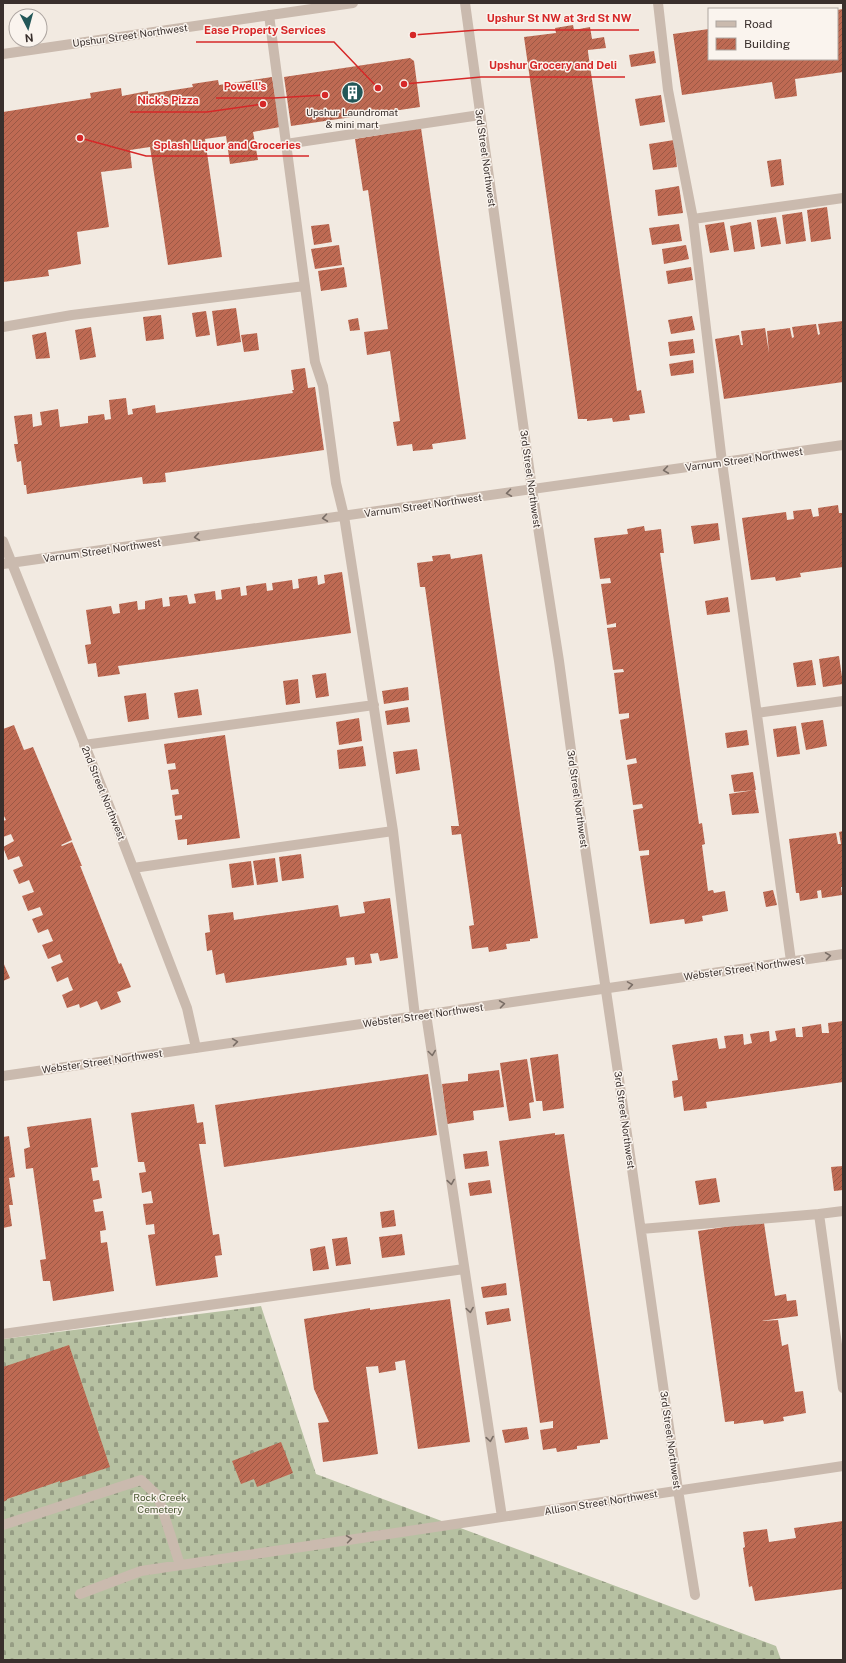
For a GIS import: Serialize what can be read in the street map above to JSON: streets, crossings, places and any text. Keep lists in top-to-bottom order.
{
  "streets": {
    "street": [
      "Upshur Street Northwest",
      "3rd Street Northwest",
      "Varnum Street Northwest",
      "2nd Street Northwest",
      "Webster Street Northwest",
      "Allison Street Northwest"
    ]
  },
  "crossings": [
    ["3rd Street Northwest", "Varnum Street Northwest"],
    ["3rd Street Northwest", "Webster Street Northwest"],
    ["3rd Street Northwest", "Allison Street Northwest"],
    ["Varnum Street Northwest", "2nd Street Northwest"],
    ["2nd Street Northwest", "Webster Street Northwest"]
  ],
  "one_way": ["Varnum Street Northwest", "Webster Street Northwest", "Allison Street Northwest"],
  "parks": ["Rock Creek Cemetery"],
  "places": {
    "other": [
      "Upshur St NW at 3rd St NW",
      "Upshur Grocery and Deli",
      "Ease Property Services",
      "Powell's",
      "Nick's Pizza",
      "Splash Liquor and Groceries"
    ],
    "building": ["Upshur Laundromat & mini mart"]
  },
  "legend": ["Road", "Building"],
  "north": "bottom"
}
